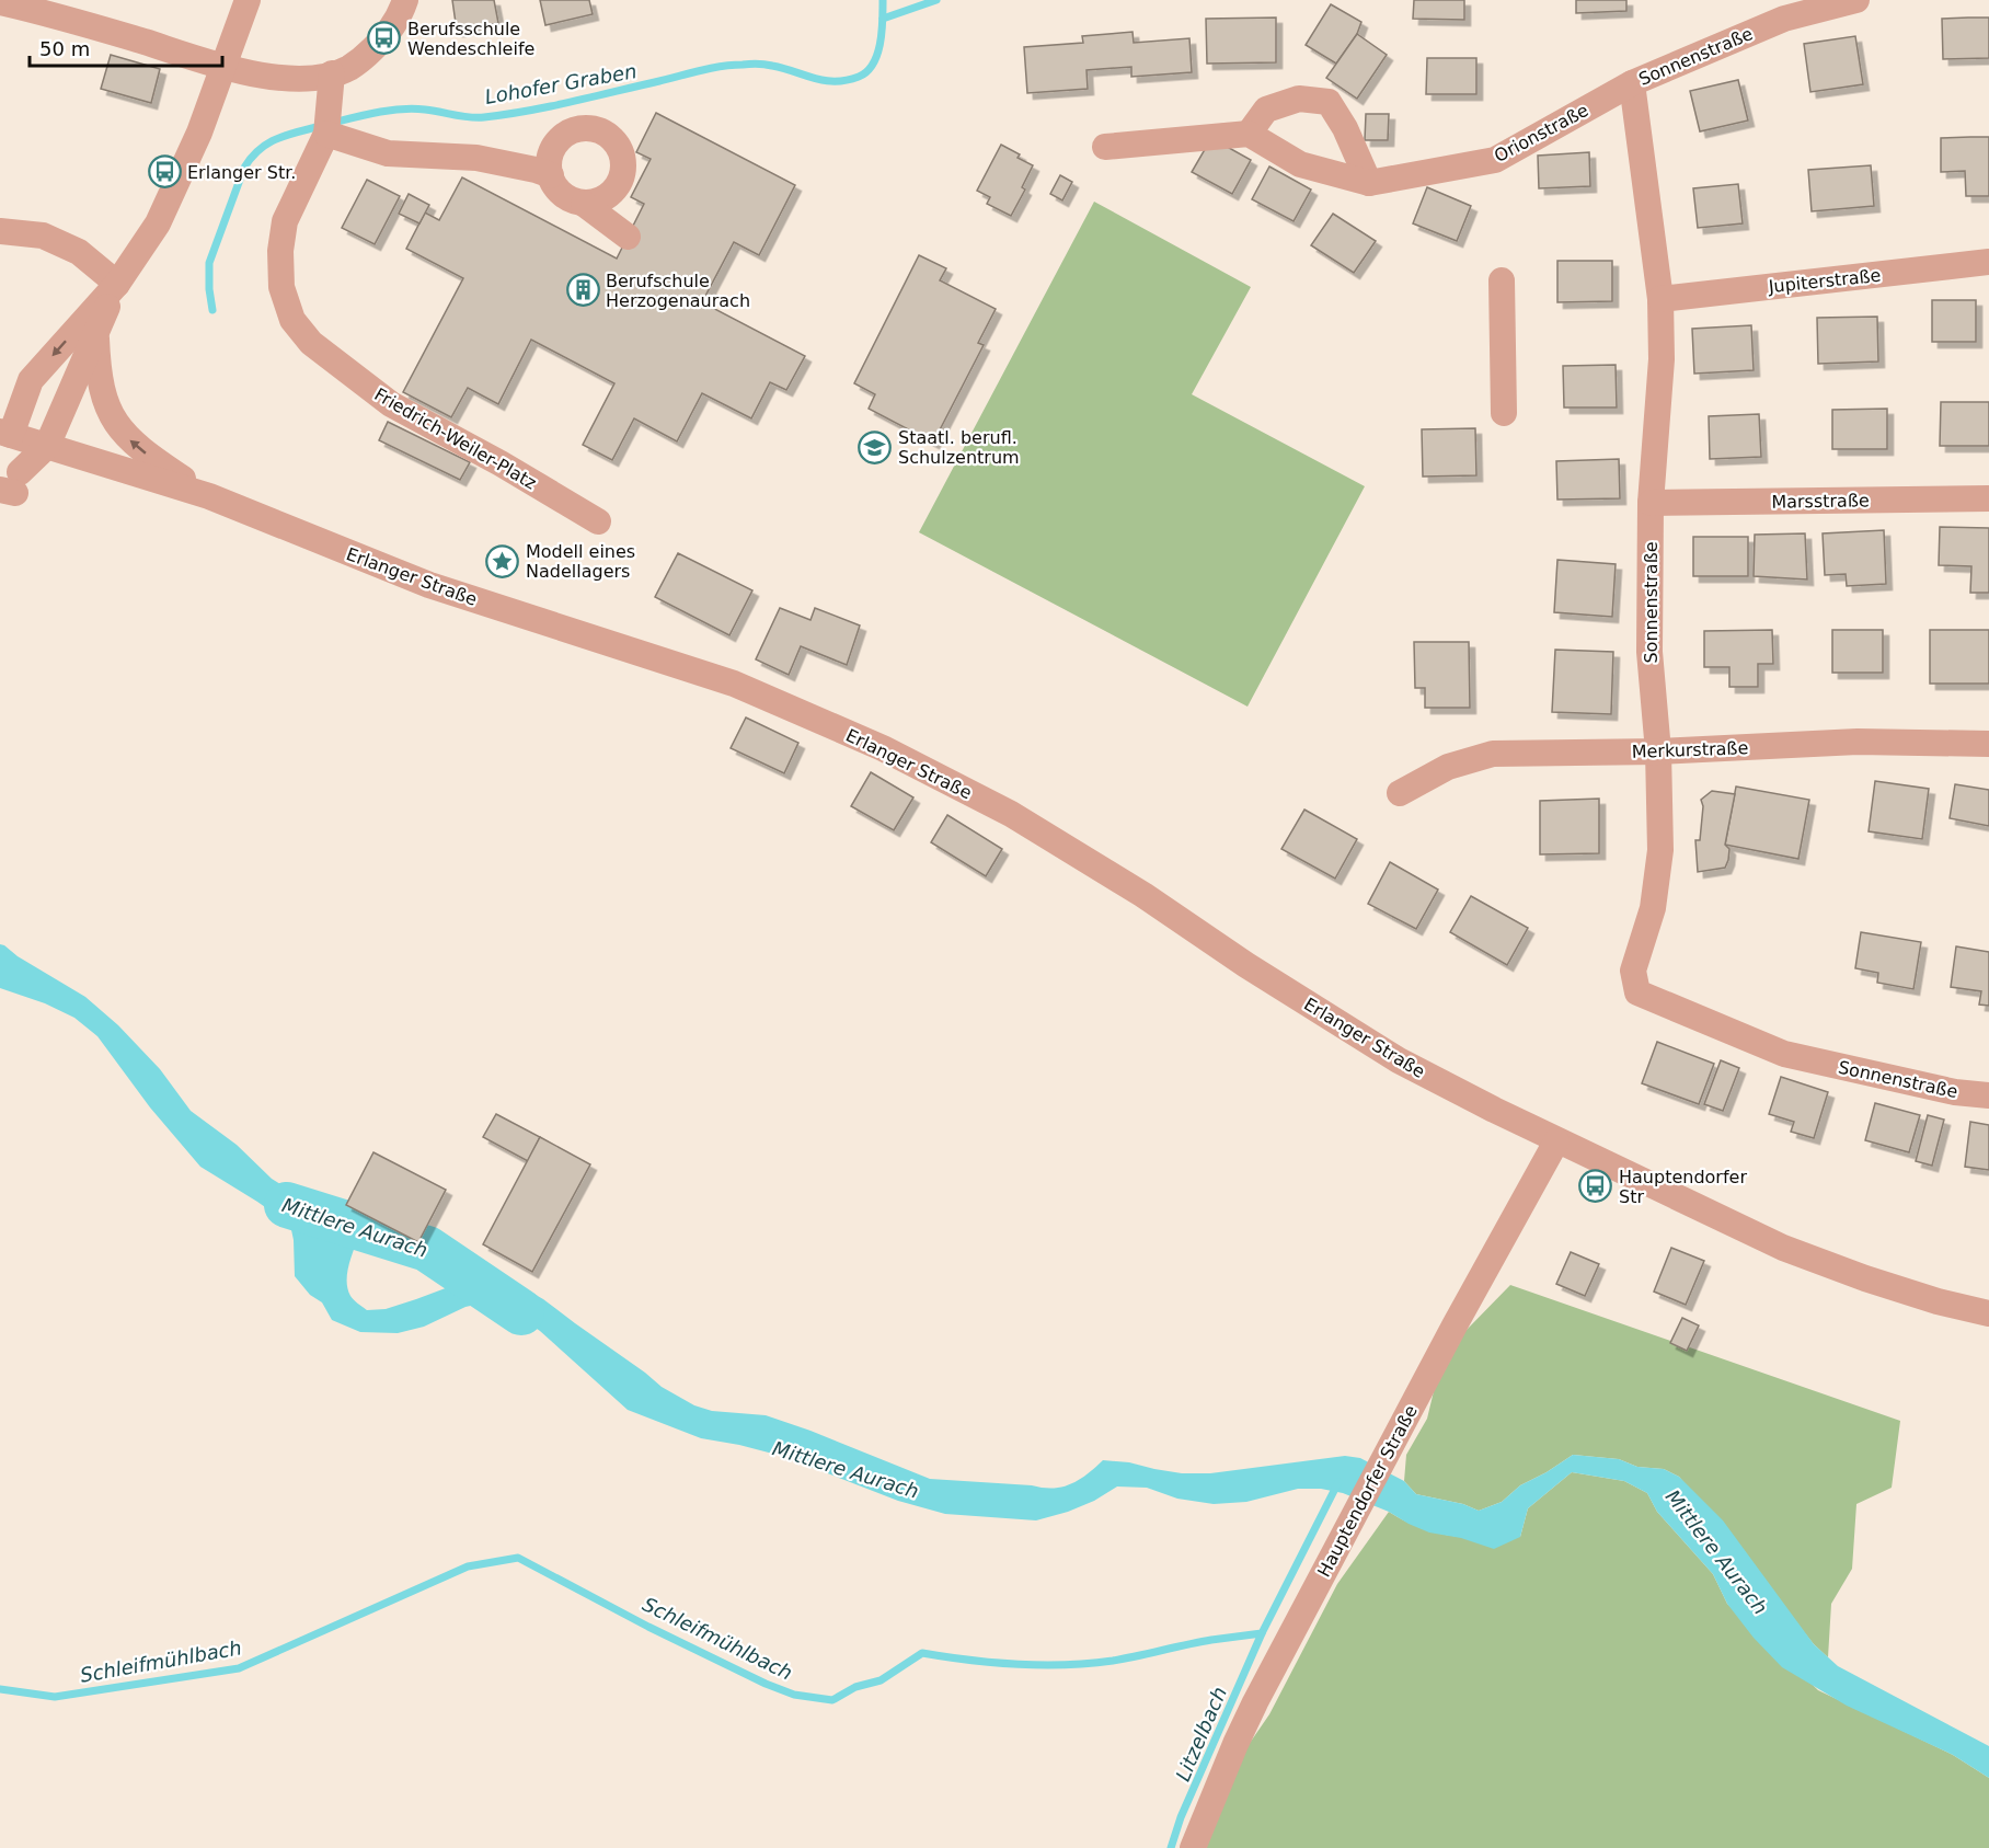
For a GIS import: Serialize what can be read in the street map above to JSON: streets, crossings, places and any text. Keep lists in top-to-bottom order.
{
  "streets": {
    "street": [
      "Sonnenstraße",
      "Orionstraße",
      "Jupiterstraße",
      "Friedrich-Weiler-Platz",
      "Marsstraße",
      "Erlanger Straße",
      "Merkurstraße",
      "Hauptendorfer Straße"
    ]
  },
  "crossings": [
    ["Sonnenstraße", "Orionstraße"],
    ["Sonnenstraße", "Jupiterstraße"],
    ["Sonnenstraße", "Marsstraße"],
    ["Sonnenstraße", "Merkurstraße"],
    ["Erlanger Straße", "Hauptendorfer Straße"]
  ],
  "water": [
    "Lohofer Graben",
    "Mittlere Aurach",
    "Schleifmühlbach",
    "Litzelbach"
  ],
  "places": {
    "bus stop": ["Berufsschule Wendeschleife", "Erlanger Str.", "Hauptendorfer Str"],
    "building": ["Berufschule Herzogenaurach"],
    "school or university": ["Staatl. berufl. Schulzentrum"],
    "place": ["Modell eines Nadellagers"]
  },
  "scale_bar": "50 m"
}
